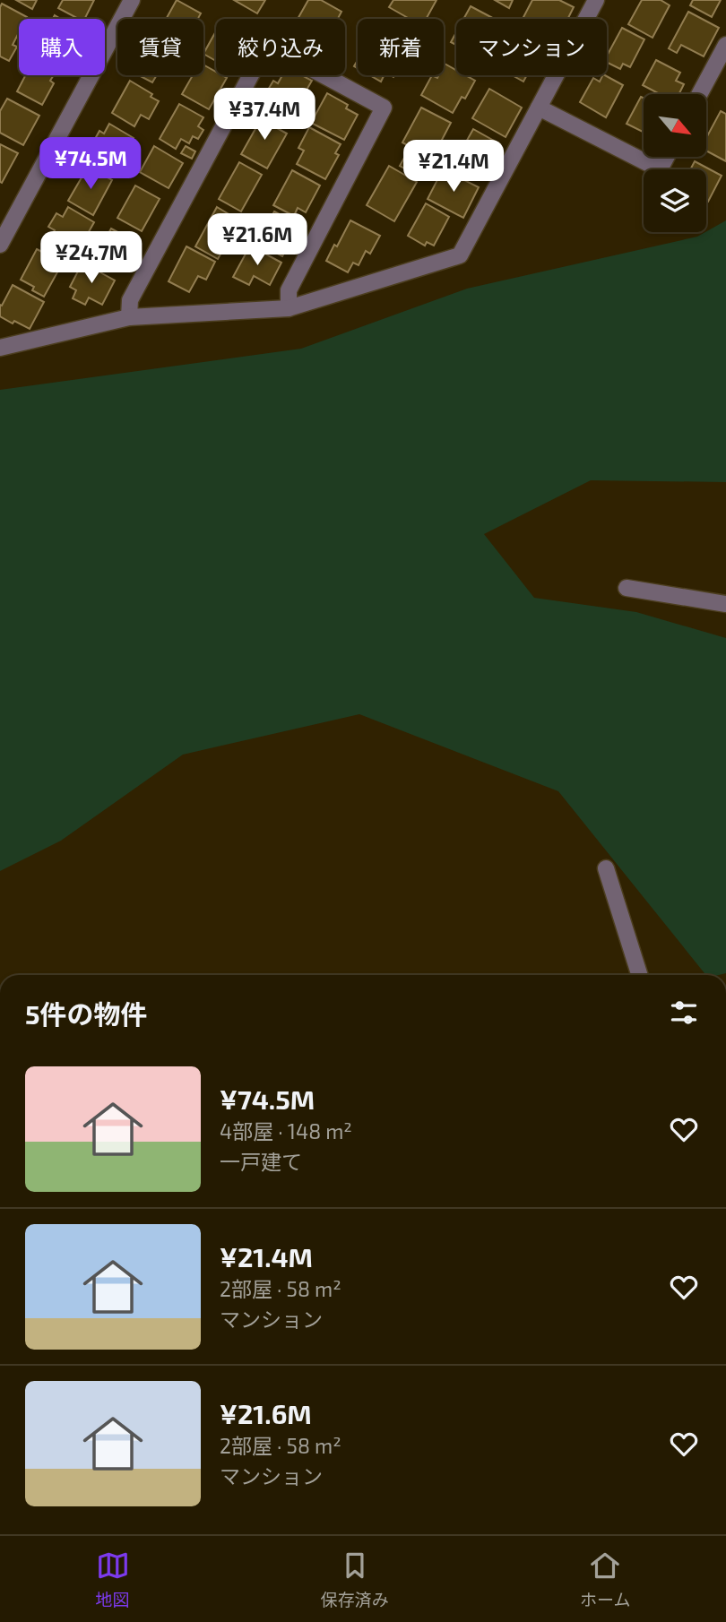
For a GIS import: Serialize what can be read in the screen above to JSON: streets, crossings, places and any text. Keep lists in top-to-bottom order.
{
  "north": "bottom right",
  "page": {
    "chip": [
      "購入",
      "賃貸",
      "絞り込み",
      "新着",
      "マンション"
    ],
    "price": [
      "¥37.4M",
      "¥74.5M",
      "¥21.4M",
      "¥21.6M",
      "¥24.7M"
    ],
    "heading": "5件の物件",
    "list": [
      {
        "name": "¥74.5M",
        "note": "4部屋 · 148 m² · 一戸建て"
      },
      {
        "name": "¥21.4M",
        "note": "2部屋 · 58 m² · マンション"
      },
      {
        "name": "¥21.6M",
        "note": "2部屋 · 58 m² · マンション"
      }
    ],
    "tabs": ["地図", "保存済み", "ホーム"]
  }
}
